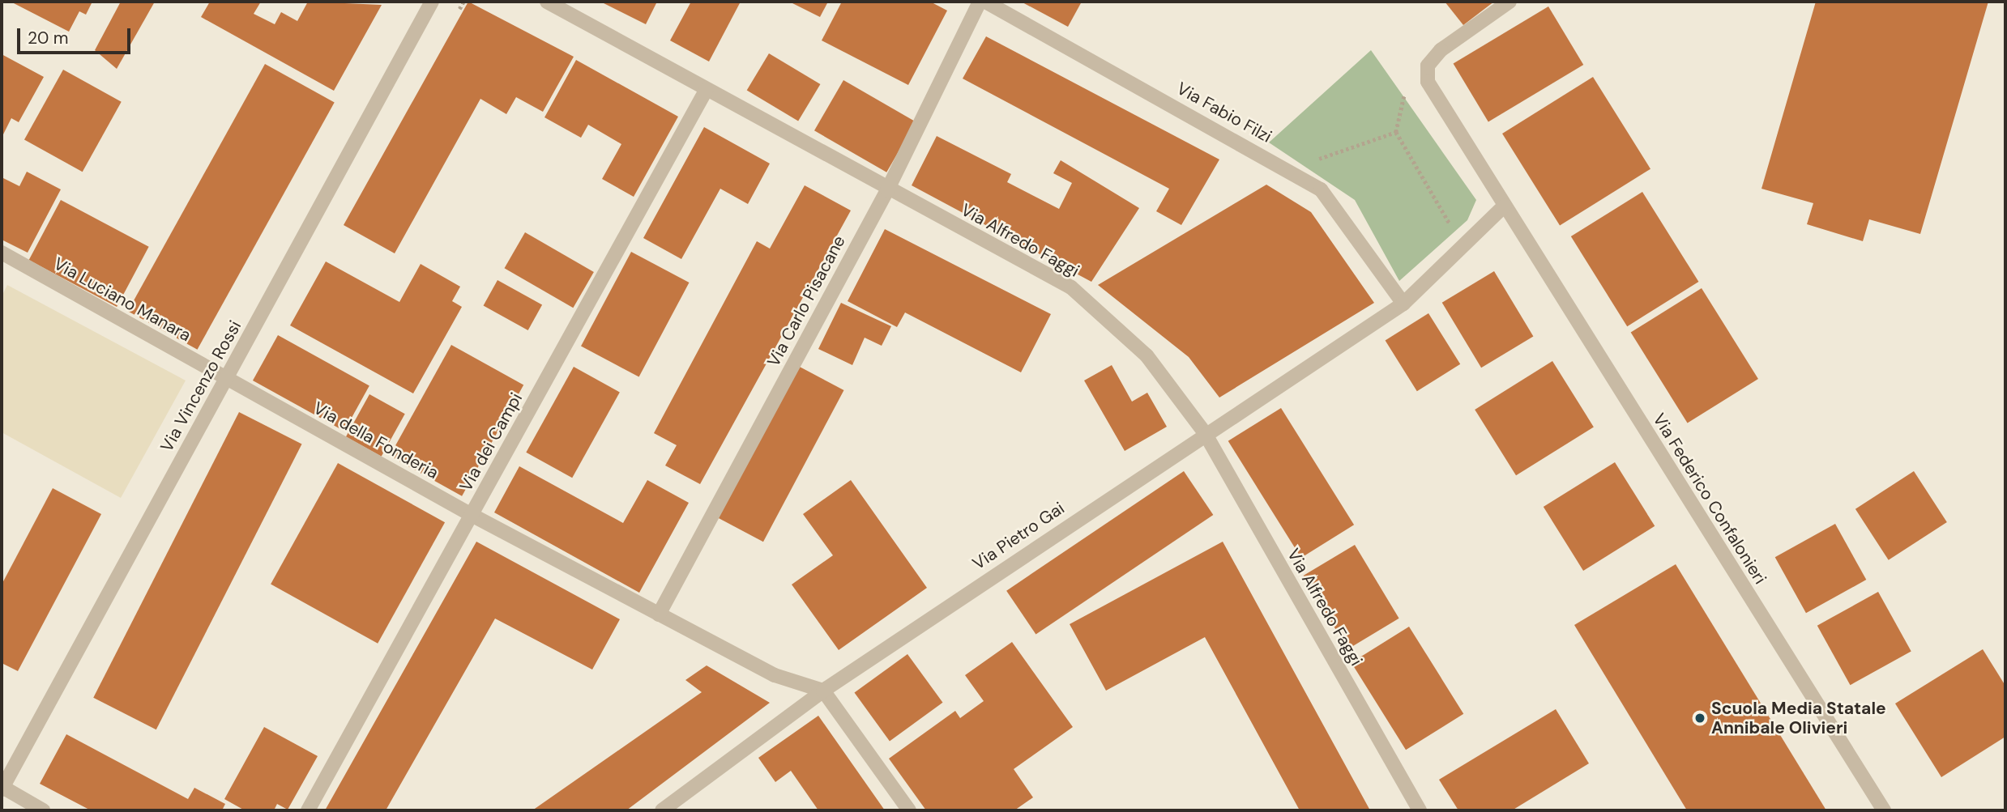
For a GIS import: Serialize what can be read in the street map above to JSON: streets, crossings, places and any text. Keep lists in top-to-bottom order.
{
  "streets": {
    "street": [
      "Via Fabio Filzi",
      "Via Alfredo Faggi",
      "Via Luciano Manara",
      "Via Carlo Pisacane",
      "Via Vincenzo Rossi",
      "Via della Fonderia",
      "Via dei Campi",
      "Via Federico Confalonieri",
      "Via Pietro Gai"
    ]
  },
  "crossings": [
    ["Via Fabio Filzi", "Via Pietro Gai"],
    ["Via Alfredo Faggi", "Via Carlo Pisacane"],
    ["Via Alfredo Faggi", "Via dei Campi"],
    ["Via Alfredo Faggi", "Via Pietro Gai"],
    ["Via Luciano Manara", "Via Vincenzo Rossi"],
    ["Via Luciano Manara", "Via della Fonderia"],
    ["Via Carlo Pisacane", "Via della Fonderia"],
    ["Via Vincenzo Rossi", "Via della Fonderia"],
    ["Via della Fonderia", "Via dei Campi"],
    ["Via della Fonderia", "Via Pietro Gai"],
    ["Via Federico Confalonieri", "Via Pietro Gai"]
  ],
  "places": ["Scuola Media Statale Annibale Olivieri"],
  "scale_bar": "20 m"
}
